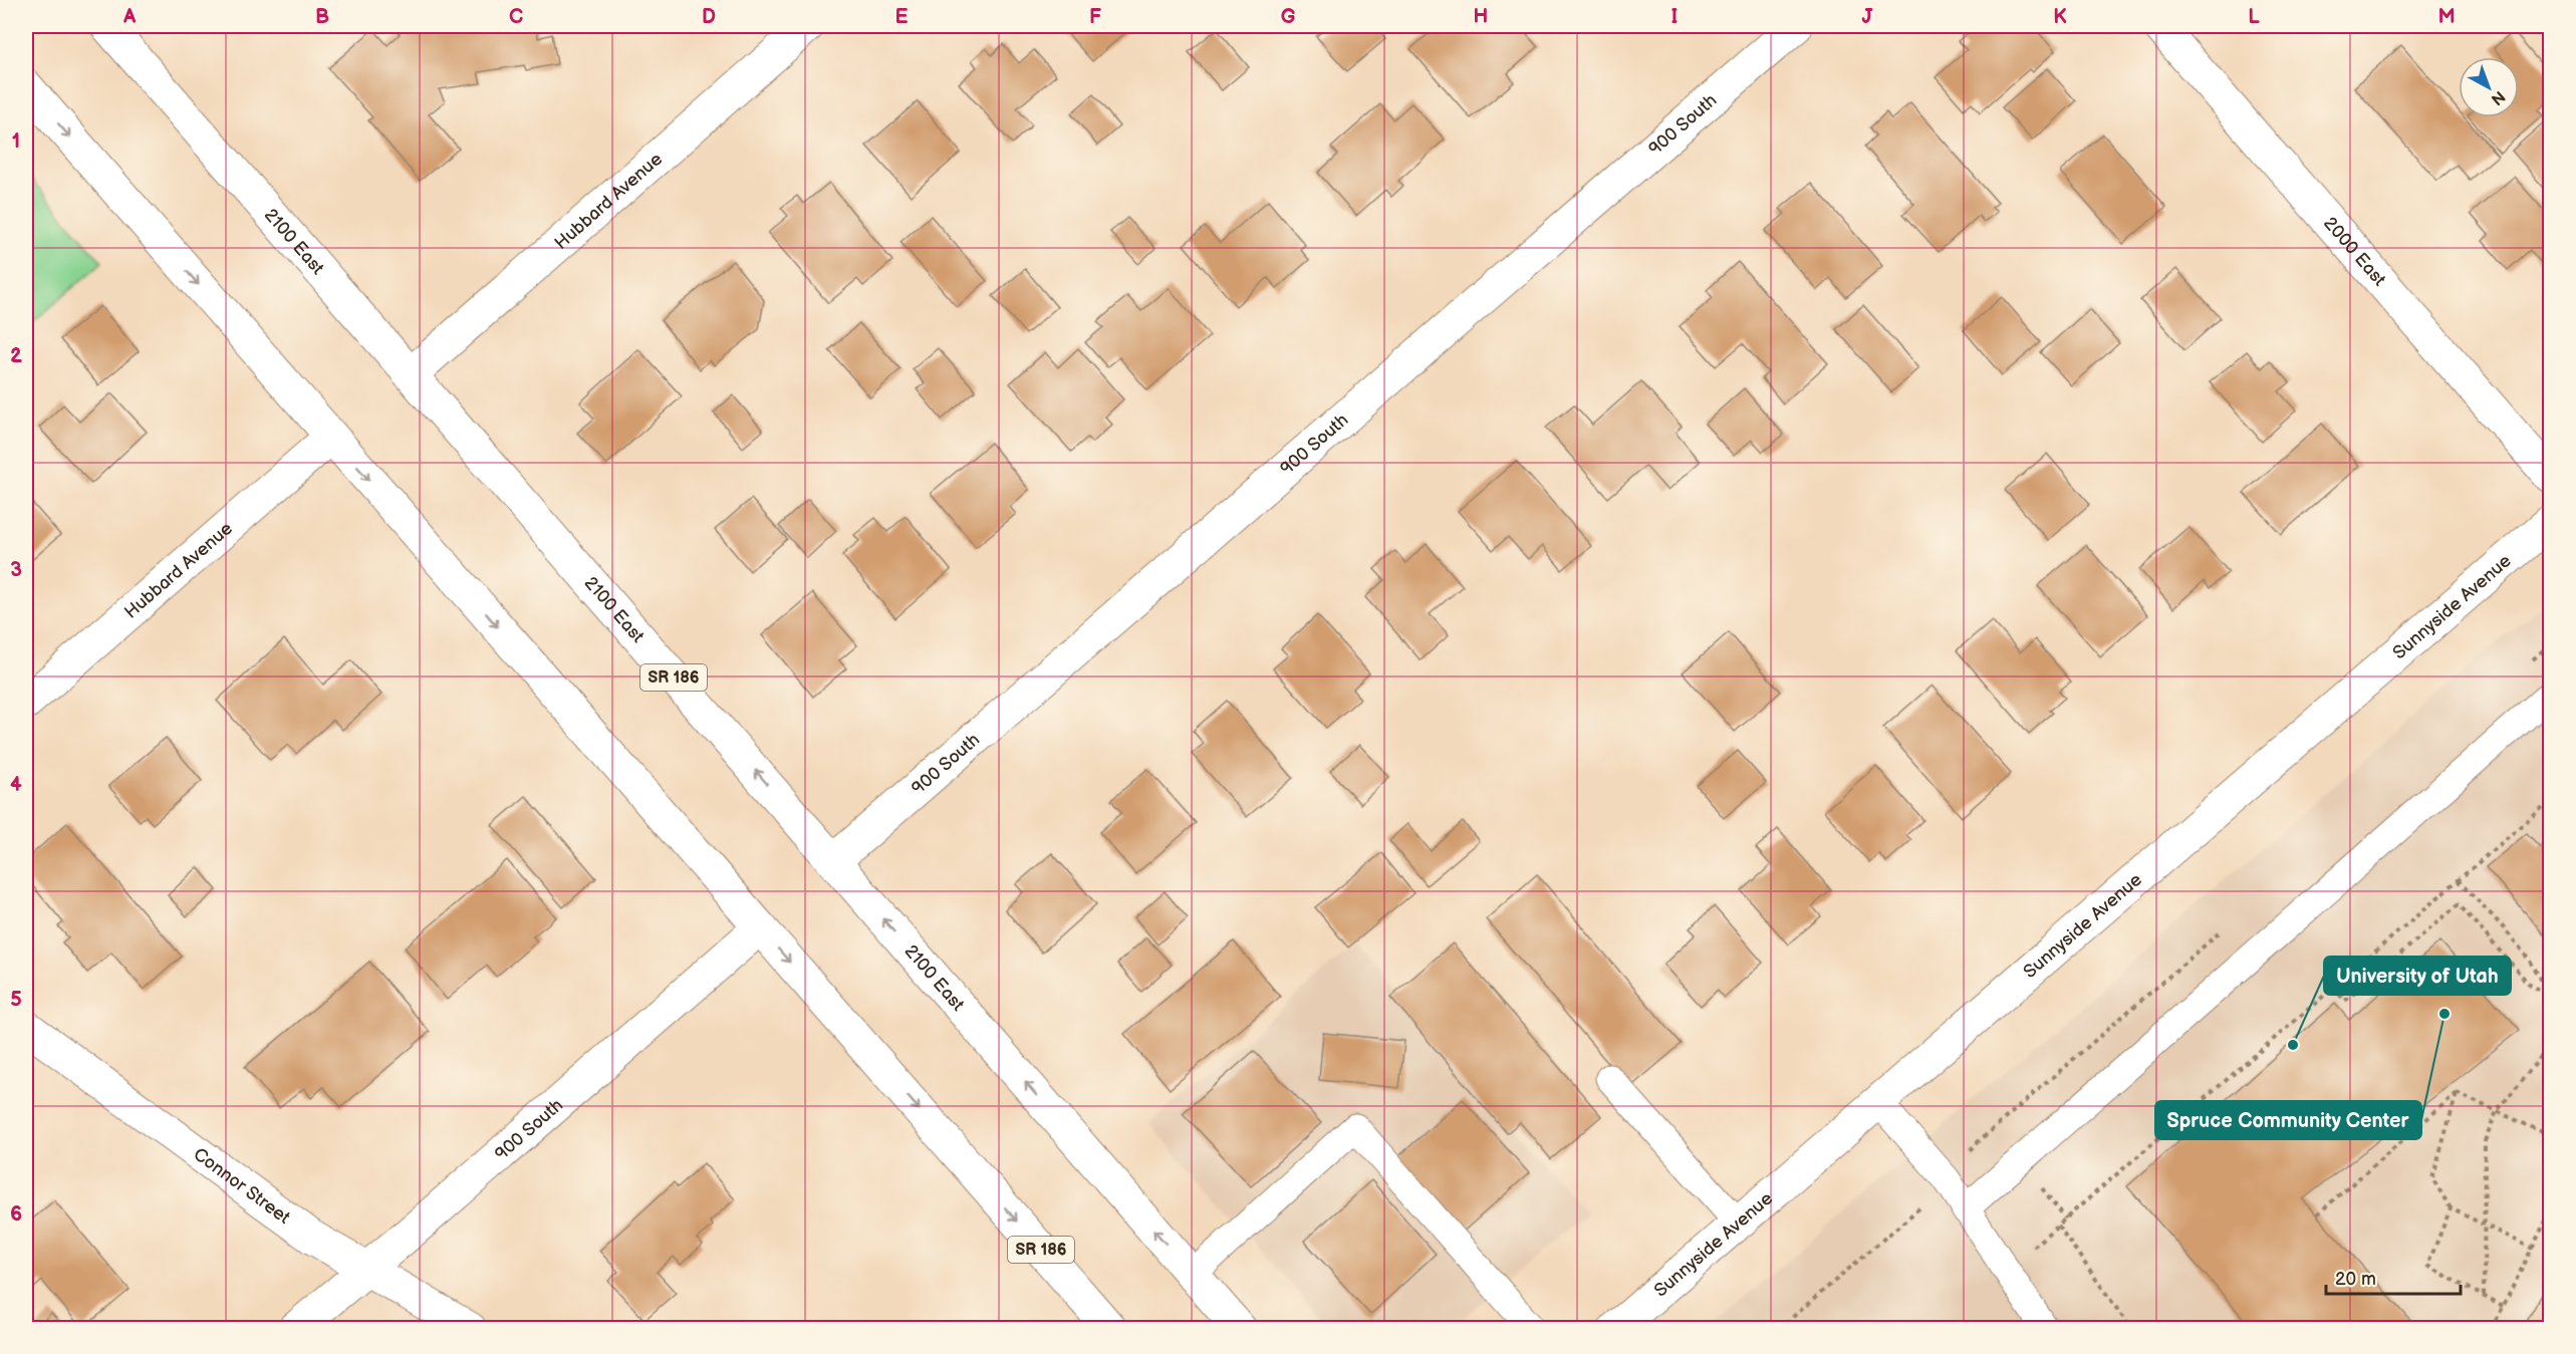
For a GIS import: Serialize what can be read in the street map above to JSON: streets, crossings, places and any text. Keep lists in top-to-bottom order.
{
  "streets": {
    "main road": [
      "900 South",
      "Hubbard Avenue",
      "2100 East",
      "2000 East",
      "Sunnyside Avenue",
      "SR 186",
      "Connor Street"
    ]
  },
  "crossings": [
    ["900 South", "2100 East"],
    ["900 South", "SR 186"],
    ["900 South", "Connor Street"],
    ["Hubbard Avenue", "2100 East"],
    ["Hubbard Avenue", "SR 186"]
  ],
  "places": ["Spruce Community Center", "University of Utah"],
  "scale_bar": "20 m",
  "north": "bottom right",
  "grid": {
    "columns": [
      "A",
      "B",
      "C",
      "D",
      "E",
      "F",
      "G",
      "H",
      "I",
      "J",
      "K",
      "L",
      "M"
    ],
    "rows": [
      "1",
      "2",
      "3",
      "4",
      "5",
      "6"
    ]
  }
}
